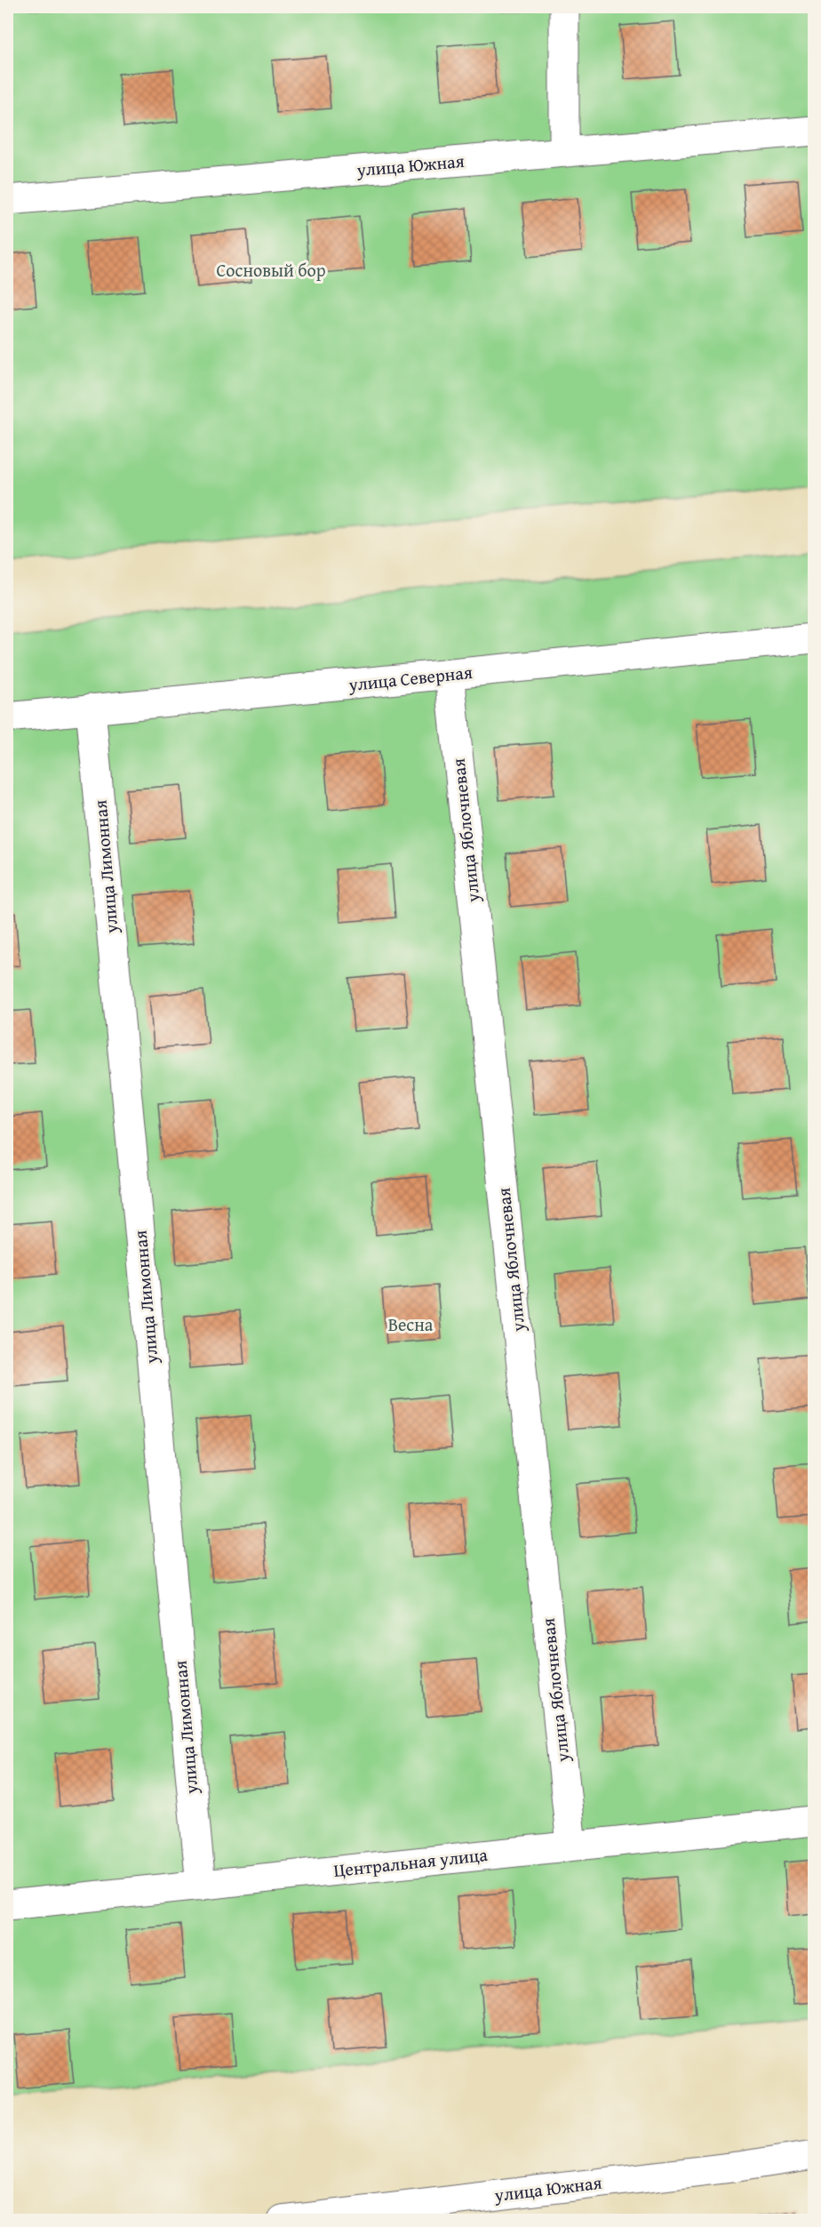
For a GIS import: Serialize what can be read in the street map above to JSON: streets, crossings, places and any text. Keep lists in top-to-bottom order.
{
  "streets": {
    "street": [
      "улица Южная",
      "улица Северная",
      "улица Яблочневая",
      "улица Лимонная",
      "Центральная улица"
    ]
  },
  "crossings": [
    ["улица Северная", "улица Яблочневая"],
    ["улица Северная", "улица Лимонная"],
    ["улица Яблочневая", "Центральная улица"],
    ["улица Лимонная", "Центральная улица"]
  ],
  "parks": ["Сосновый бор", "Весна"]
}
